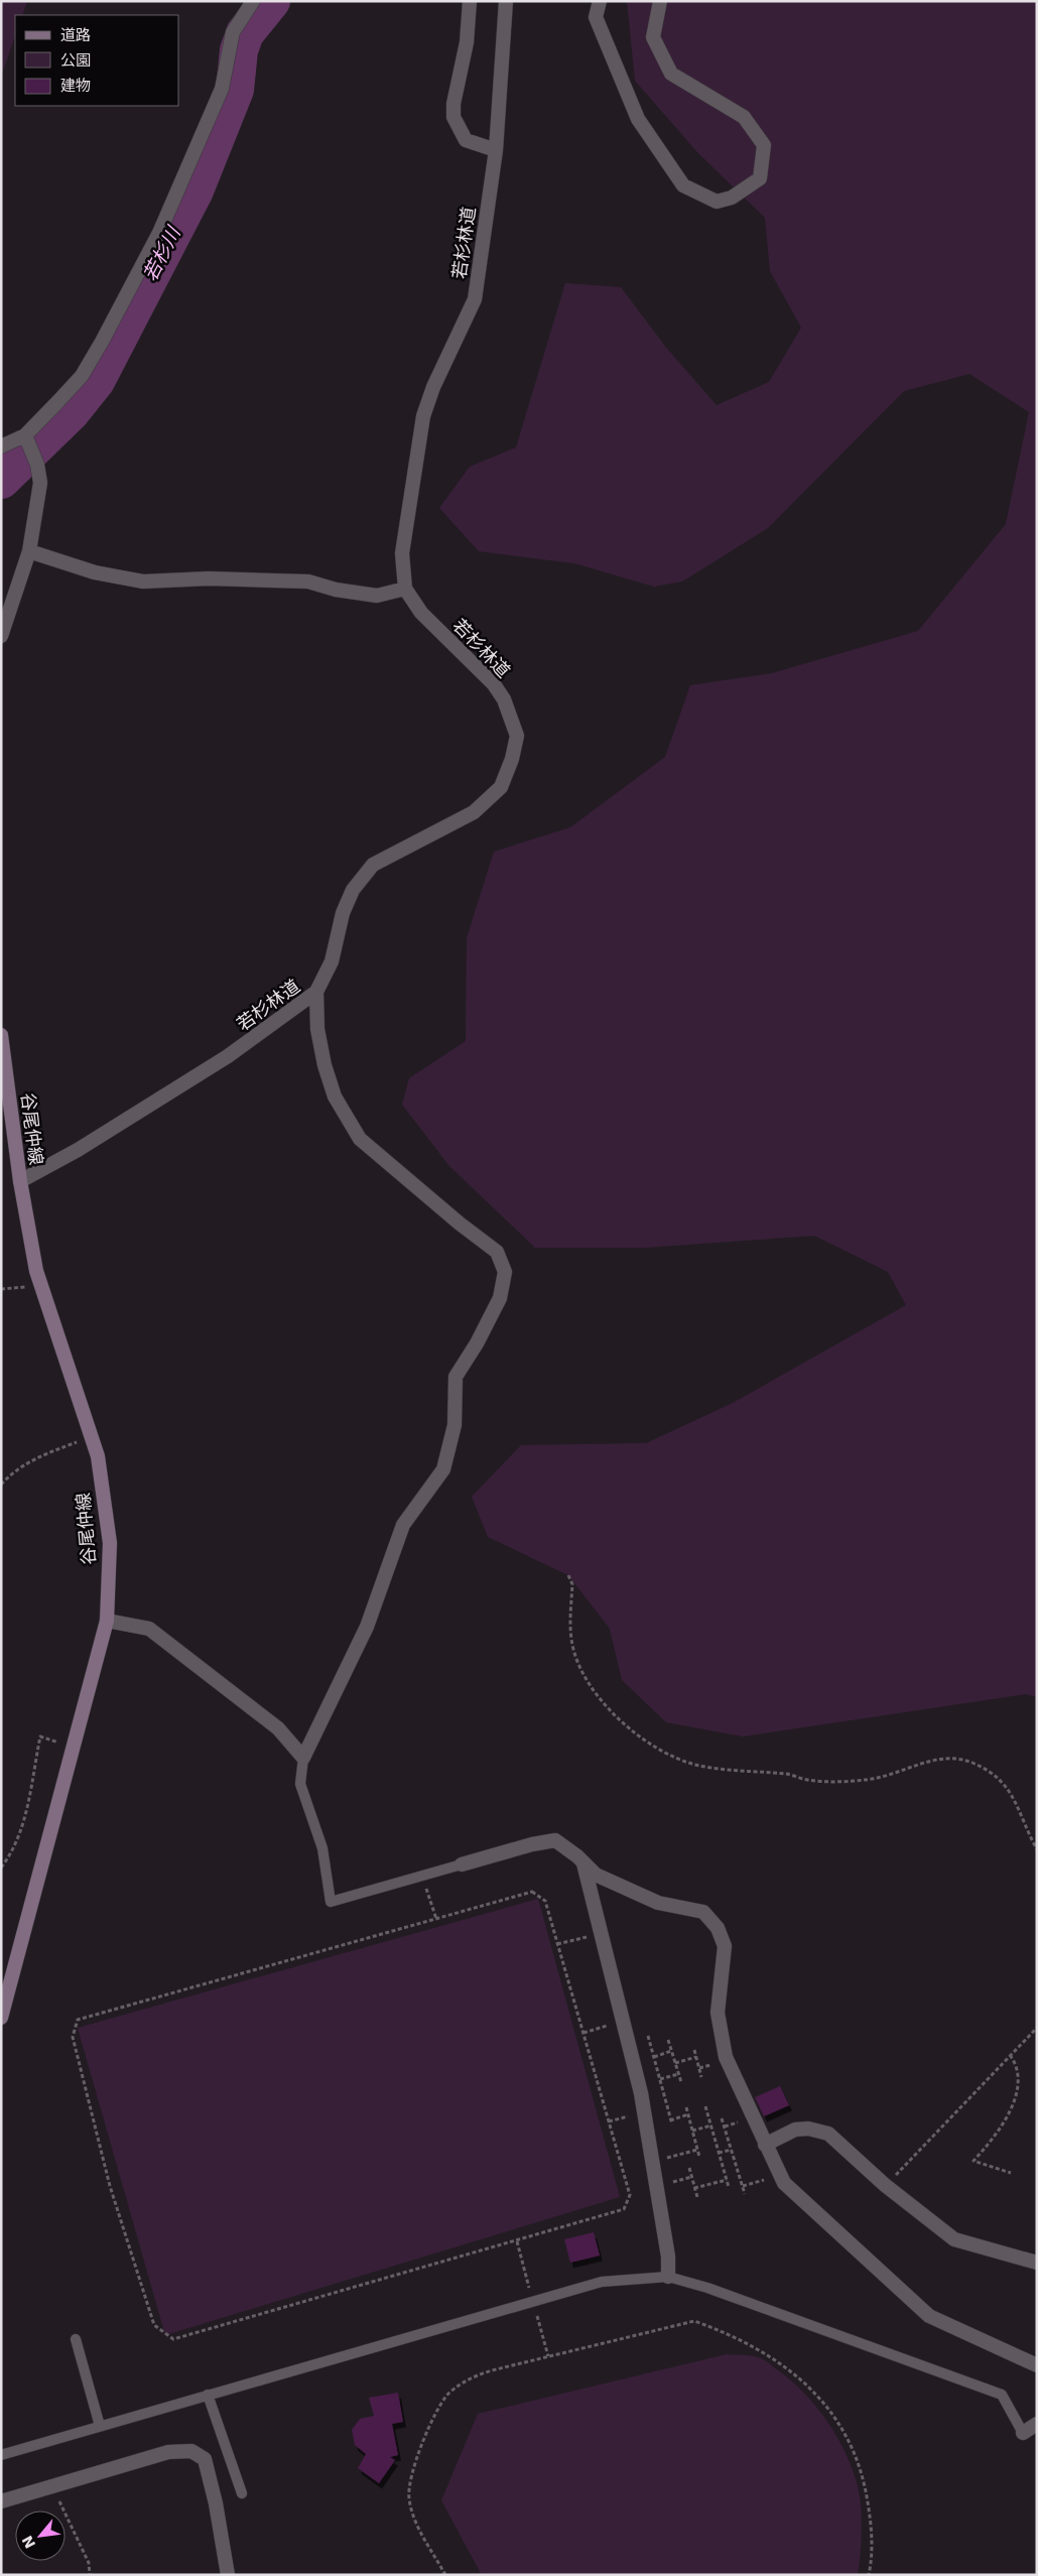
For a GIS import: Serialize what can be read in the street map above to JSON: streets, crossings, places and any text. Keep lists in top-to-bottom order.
{
  "streets": {
    "main road": ["谷尾仲線"],
    "street": ["若杉林道"]
  },
  "crossings": [
    ["若杉林道", "谷尾仲線"]
  ],
  "water": ["若杉川"],
  "legend": ["道路", "公園", "建物"],
  "north": "bottom left"
}
